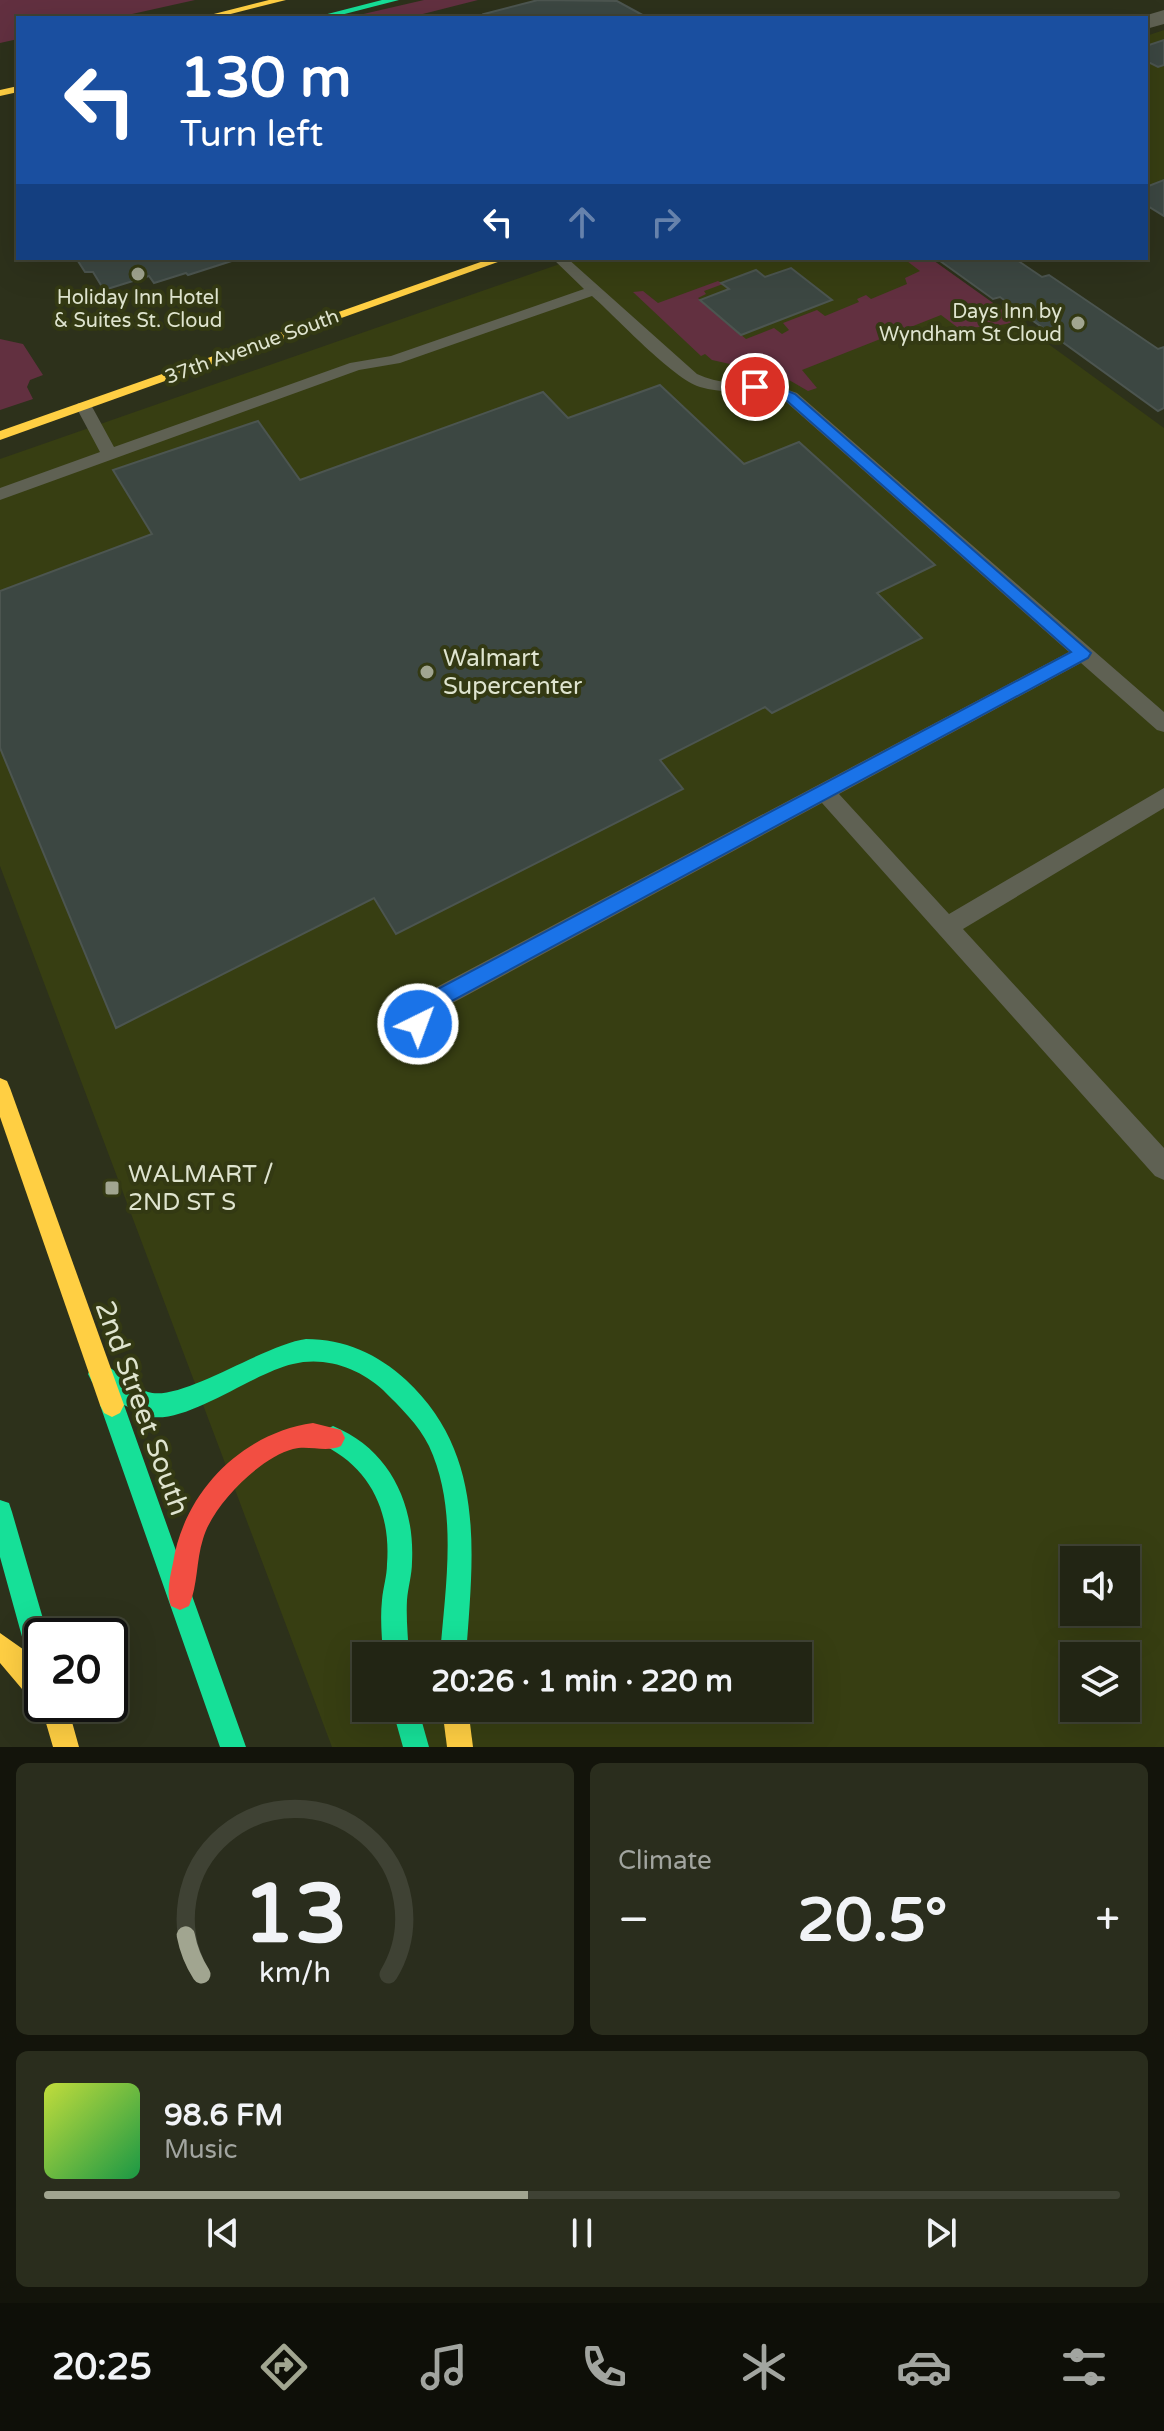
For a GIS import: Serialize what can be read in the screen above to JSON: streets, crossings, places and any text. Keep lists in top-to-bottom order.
{
  "streets": {
    "main road": ["37th Avenue South", "2nd Street South"]
  },
  "places": {
    "other": ["Holiday Inn Hotel & Suites St. Cloud", "Days Inn by Wyndham St Cloud", "Walmart Supercenter"],
    "transit": ["WALMART / 2ND ST S"]
  },
  "page": {
    "turn": ["130 m", "Turn left"],
    "limit": "20",
    "trip": "20:26 · 1 min · 220 m",
    "tile": "Climate",
    "heat": ["−", "20.5°", "+"],
    "song": ["98.6 FM", "Music"],
    "tabs": "20:25",
    "gauge": ["13", "km/h"]
  }
}
